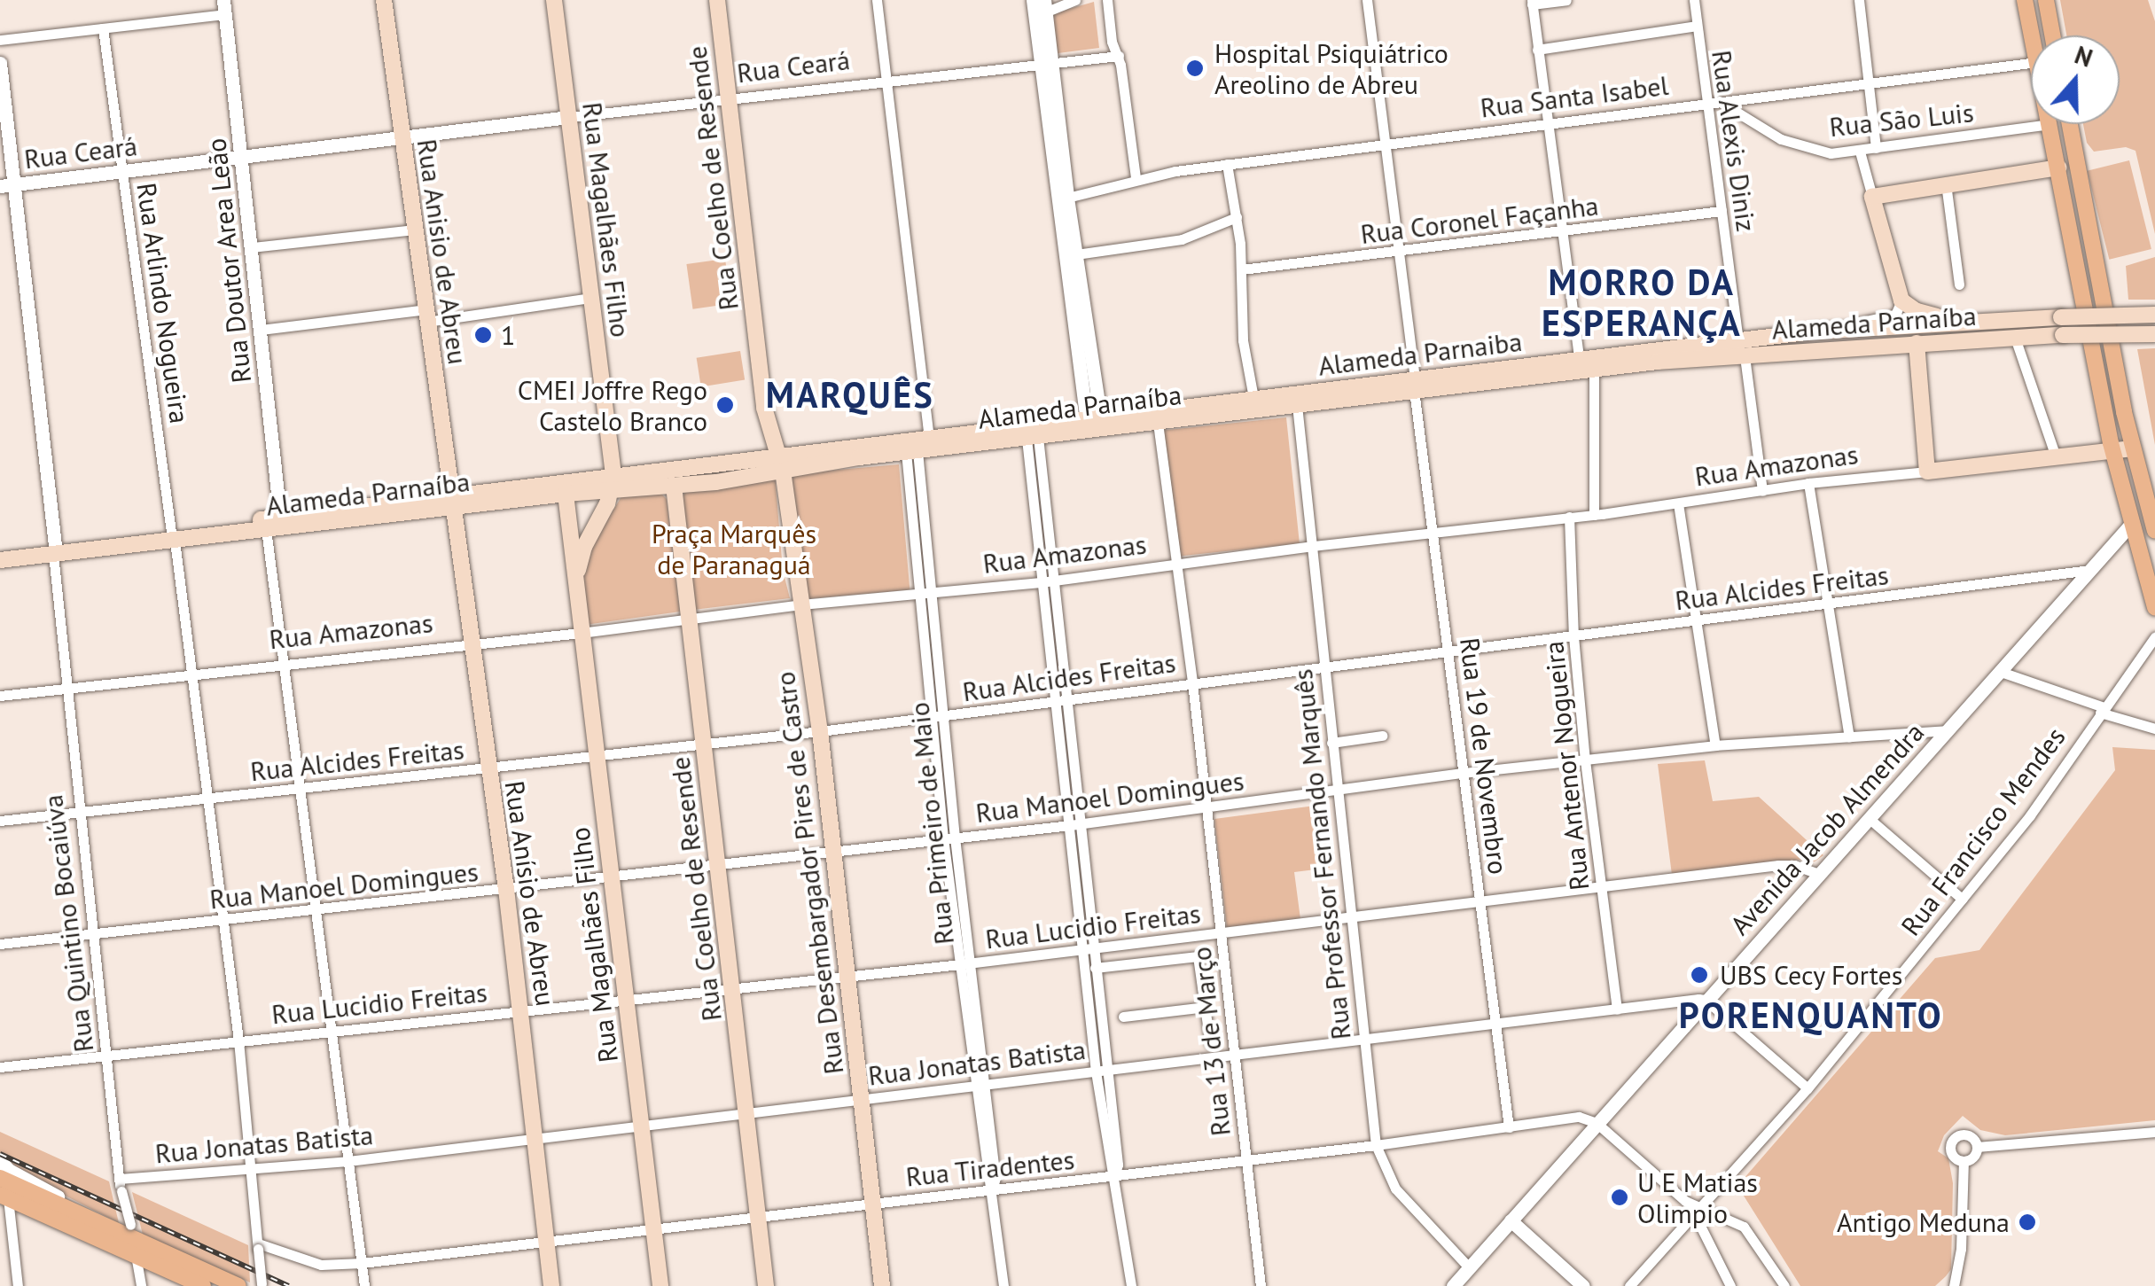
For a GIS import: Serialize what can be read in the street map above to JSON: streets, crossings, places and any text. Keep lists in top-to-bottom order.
{
  "streets": {
    "main road": [
      "Rua Coelho de Resende",
      "Rua Magalhães Filho",
      "Rua Anisio de Abreu",
      "Alameda Parnaíba",
      "Alameda Parnaiba",
      "Rua Amazonas",
      "Rua Desembargador Pires de Castro",
      "Rua Anísio de Abreu"
    ],
    "street": [
      "Rua Ceará",
      "Rua Santa Isabel",
      "Rua São Luis",
      "Rua Alexis Diniz",
      "Rua Coronel Façanha",
      "Rua Doutor Area Leão",
      "Rua Arlindo Nogueira",
      "Rua Alcides Freitas",
      "Rua 19 de Novembro",
      "Rua Antenor Nogueira",
      "Rua Manoel Domingues",
      "Rua Primeiro de Maio",
      "Avenida Jacob Almendra",
      "Rua Francisco Mendes",
      "Rua Professor Fernando Marquês",
      "Rua Quintino Bocaiúva",
      "Rua Lucidio Freitas",
      "Rua 13 de Março",
      "Rua Jonatas Batista",
      "Rua Tiradentes"
    ]
  },
  "crossings": [
    ["Rua Ceará", "Rua Coelho de Resende"],
    ["Rua Ceará", "Rua Magalhães Filho"],
    ["Rua Ceará", "Rua Anisio de Abreu"],
    ["Rua Ceará", "Rua Doutor Area Leão"],
    ["Rua Ceará", "Rua Arlindo Nogueira"],
    ["Rua Ceará", "Rua Quintino Bocaiúva"],
    ["Rua Santa Isabel", "Rua São Luis"],
    ["Rua Santa Isabel", "Rua Alexis Diniz"],
    ["Rua Santa Isabel", "Rua 19 de Novembro"],
    ["Rua Alexis Diniz", "Rua Coronel Façanha"],
    ["Rua Alexis Diniz", "Alameda Parnaíba"],
    ["Rua Alexis Diniz", "Alameda Parnaiba"],
    ["Rua Alexis Diniz", "Rua Amazonas"],
    ["Rua Coelho de Resende", "Alameda Parnaíba"],
    ["Rua Coelho de Resende", "Rua Amazonas"],
    ["Rua Coelho de Resende", "Rua Alcides Freitas"],
    ["Rua Coelho de Resende", "Rua Manoel Domingues"],
    ["Rua Coelho de Resende", "Rua Desembargador Pires de Castro"],
    ["Rua Coelho de Resende", "Rua Lucidio Freitas"],
    ["Rua Coelho de Resende", "Rua Jonatas Batista"],
    ["Rua Coelho de Resende", "Rua Tiradentes"],
    ["Rua Magalhães Filho", "Alameda Parnaíba"],
    ["Rua Magalhães Filho", "Rua Amazonas"],
    ["Rua Magalhães Filho", "Rua Alcides Freitas"],
    ["Rua Magalhães Filho", "Rua Manoel Domingues"],
    ["Rua Magalhães Filho", "Rua Lucidio Freitas"],
    ["Rua Magalhães Filho", "Rua Jonatas Batista"],
    ["Rua Magalhães Filho", "Rua Tiradentes"],
    ["Rua Coronel Façanha", "Rua 19 de Novembro"],
    ["Rua Anisio de Abreu", "Alameda Parnaíba"],
    ["Rua Anisio de Abreu", "Rua Anísio de Abreu"],
    ["Rua Arlindo Nogueira", "Alameda Parnaíba"],
    ["Rua Arlindo Nogueira", "Rua Amazonas"],
    ["Rua Arlindo Nogueira", "Rua Alcides Freitas"],
    ["Rua Arlindo Nogueira", "Rua Manoel Domingues"],
    ["Rua Arlindo Nogueira", "Rua Lucidio Freitas"],
    ["Rua Arlindo Nogueira", "Rua Jonatas Batista"],
    ["Rua Arlindo Nogueira", "Rua Tiradentes"],
    ["Alameda Parnaíba", "Alameda Parnaiba"],
    ["Alameda Parnaíba", "Rua 19 de Novembro"],
    ["Alameda Parnaíba", "Rua Primeiro de Maio"],
    ["Alameda Parnaíba", "Rua Professor Fernando Marquês"],
    ["Alameda Parnaíba", "Rua Desembargador Pires de Castro"],
    ["Alameda Parnaíba", "Rua Anísio de Abreu"],
    ["Alameda Parnaíba", "Rua Quintino Bocaiúva"],
    ["Alameda Parnaíba", "Rua 13 de Março"],
    ["Alameda Parnaiba", "Rua 19 de Novembro"],
    ["Rua Amazonas", "Rua 19 de Novembro"],
    ["Rua Amazonas", "Rua Antenor Nogueira"],
    ["Rua Amazonas", "Rua Primeiro de Maio"],
    ["Rua Amazonas", "Rua Professor Fernando Marquês"],
    ["Rua Amazonas", "Rua Desembargador Pires de Castro"],
    ["Rua Amazonas", "Rua Anísio de Abreu"],
    ["Rua Amazonas", "Rua Quintino Bocaiúva"],
    ["Rua Amazonas", "Rua 13 de Março"],
    ["Rua Alcides Freitas", "Rua 19 de Novembro"],
    ["Rua Alcides Freitas", "Rua Antenor Nogueira"],
    ["Rua Alcides Freitas", "Rua Primeiro de Maio"],
    ["Rua Alcides Freitas", "Avenida Jacob Almendra"],
    ["Rua Alcides Freitas", "Rua Professor Fernando Marquês"],
    ["Rua Alcides Freitas", "Rua Desembargador Pires de Castro"],
    ["Rua Alcides Freitas", "Rua Anísio de Abreu"],
    ["Rua Alcides Freitas", "Rua Quintino Bocaiúva"],
    ["Rua Alcides Freitas", "Rua 13 de Março"],
    ["Rua 19 de Novembro", "Rua Manoel Domingues"],
    ["Rua 19 de Novembro", "Rua Lucidio Freitas"],
    ["Rua 19 de Novembro", "Rua Jonatas Batista"],
    ["Rua 19 de Novembro", "Rua Tiradentes"],
    ["Rua Antenor Nogueira", "Rua Manoel Domingues"],
    ["Rua Antenor Nogueira", "Rua Lucidio Freitas"],
    ["Rua Antenor Nogueira", "Rua Jonatas Batista"],
    ["Rua Manoel Domingues", "Rua Primeiro de Maio"],
    ["Rua Manoel Domingues", "Avenida Jacob Almendra"],
    ["Rua Manoel Domingues", "Rua Professor Fernando Marquês"],
    ["Rua Manoel Domingues", "Rua Desembargador Pires de Castro"],
    ["Rua Manoel Domingues", "Rua Anísio de Abreu"],
    ["Rua Manoel Domingues", "Rua Quintino Bocaiúva"],
    ["Rua Manoel Domingues", "Rua 13 de Março"],
    ["Rua Primeiro de Maio", "Rua Lucidio Freitas"],
    ["Rua Primeiro de Maio", "Rua Jonatas Batista"],
    ["Rua Primeiro de Maio", "Rua Tiradentes"],
    ["Avenida Jacob Almendra", "Rua Professor Fernando Marquês"],
    ["Avenida Jacob Almendra", "Rua Lucidio Freitas"],
    ["Avenida Jacob Almendra", "Rua Jonatas Batista"],
    ["Avenida Jacob Almendra", "Rua Tiradentes"],
    ["Rua Professor Fernando Marquês", "Rua Lucidio Freitas"],
    ["Rua Professor Fernando Marquês", "Rua Jonatas Batista"],
    ["Rua Professor Fernando Marquês", "Rua Tiradentes"],
    ["Rua Desembargador Pires de Castro", "Rua Lucidio Freitas"],
    ["Rua Desembargador Pires de Castro", "Rua Jonatas Batista"],
    ["Rua Desembargador Pires de Castro", "Rua Tiradentes"],
    ["Rua Anísio de Abreu", "Rua Lucidio Freitas"],
    ["Rua Anísio de Abreu", "Rua Jonatas Batista"],
    ["Rua Anísio de Abreu", "Rua Tiradentes"],
    ["Rua Quintino Bocaiúva", "Rua Lucidio Freitas"],
    ["Rua Quintino Bocaiúva", "Rua Jonatas Batista"],
    ["Rua Lucidio Freitas", "Rua 13 de Março"],
    ["Rua 13 de Março", "Rua Jonatas Batista"],
    ["Rua 13 de Março", "Rua Tiradentes"]
  ],
  "districts": ["MORRO DA ESPERANÇA", "MARQUÊS", "PORENQUANTO"],
  "parks": ["Praça Marquês de Paranaguá"],
  "places": [
    "Hospital Psiquiátrico Areolino de Abreu",
    "1",
    "CMEI Joffre Rego Castelo Branco",
    "UBS Cecy Fortes",
    "U E Matias Olimpio",
    "Antigo Meduna"
  ],
  "north": "top"
}
